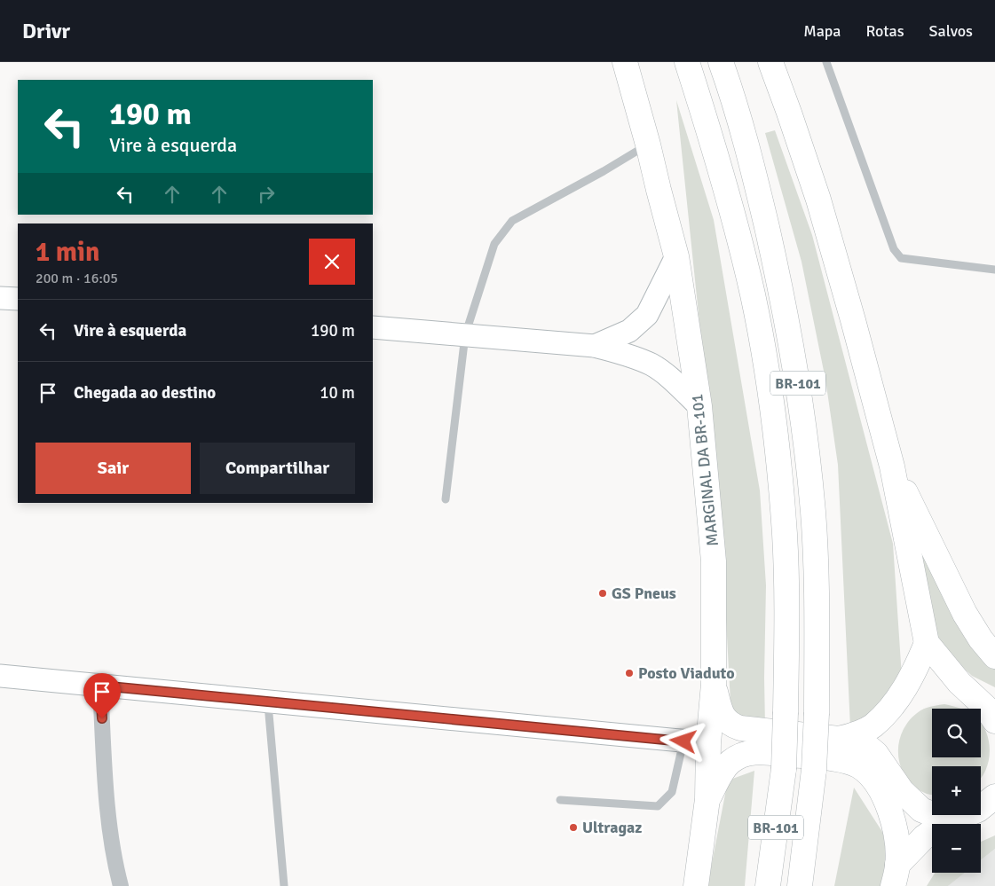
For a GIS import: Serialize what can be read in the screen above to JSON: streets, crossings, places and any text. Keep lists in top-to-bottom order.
{
  "streets": {
    "highway": ["BR-101", "MARGINAL DA BR-101"]
  },
  "places": ["GS Pneus", "Posto Viaduto", "Ultragaz"],
  "page": {
    "header": "Drivr",
    "nav": ["Mapa", "Rotas", "Salvos"],
    "turn": ["190 m", "Vire à esquerda"],
    "heading": ["1 min", "200 m · 16:05"],
    "list": [
      {
        "name": "Vire à esquerda",
        "value": "190 m"
      },
      {
        "name": "Chegada ao destino",
        "value": "10 m"
      }
    ],
    "buttons": ["Sair", "Compartilhar"],
    "map_buttons": ["+", "−"]
  }
}
